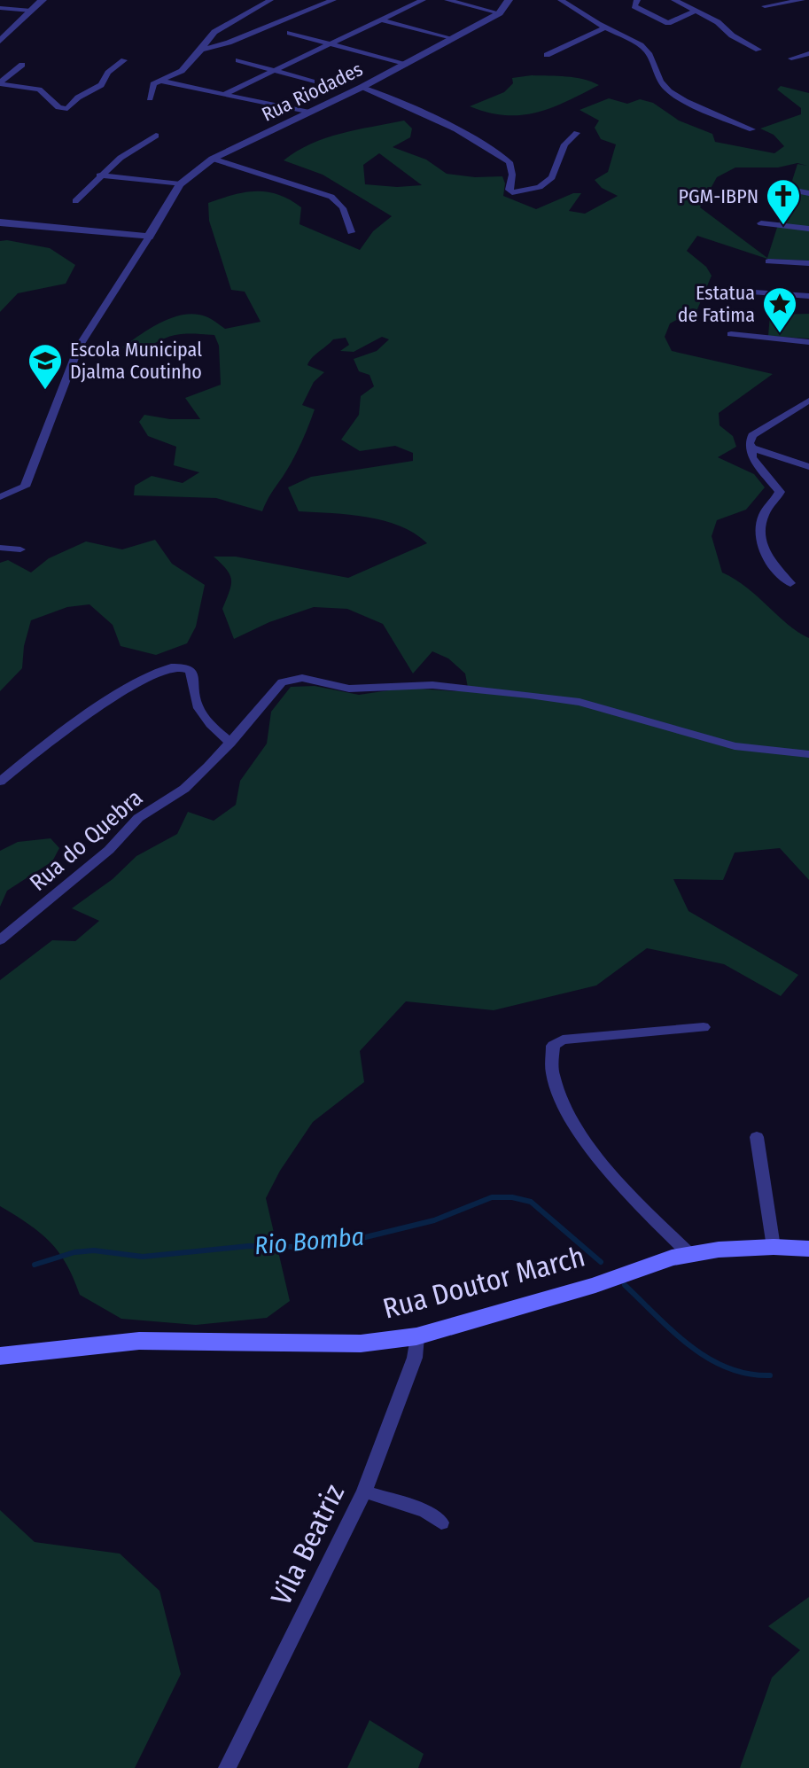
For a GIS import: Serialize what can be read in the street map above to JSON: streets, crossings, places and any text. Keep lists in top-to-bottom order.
{
  "streets": {
    "main road": ["Rua Doutor March"],
    "street": ["Rua Riodades", "Rua do Quebra", "Vila Beatriz"]
  },
  "crossings": [
    ["Rua Doutor March", "Vila Beatriz"]
  ],
  "water": ["Rio Bomba"],
  "places": {
    "church": ["PGM-IBPN"],
    "place": ["Estatua de Fatima"],
    "school or university": ["Escola Municipal Djalma Coutinho"]
  }
}
